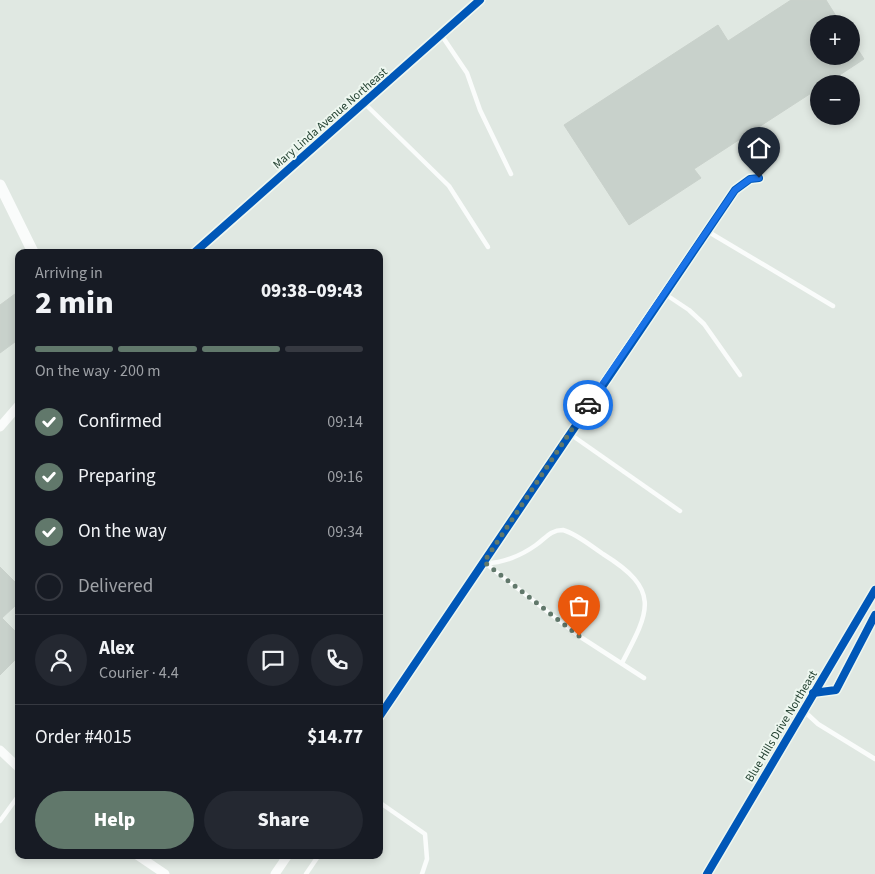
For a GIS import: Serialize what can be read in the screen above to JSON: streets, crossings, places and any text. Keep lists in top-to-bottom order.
{
  "streets": {
    "street": ["Mary Linda Avenue Northeast", "Blue Hills Drive Northeast"]
  },
  "page": {
    "map_buttons": ["+", "−"],
    "heading": ["2 min", "Arriving in", "09:38–09:43"],
    "panel": [
      "Alex",
      "Courier · 4.4",
      "Order #4015",
      "$14.77"
    ],
    "bar": "On the way · 200 m",
    "list": [
      ["Confirmed", "09:14"],
      ["Preparing", "09:16"],
      ["On the way", "09:34"],
      "Delivered"
    ],
    "buttons": ["Help", "Share"]
  }
}
